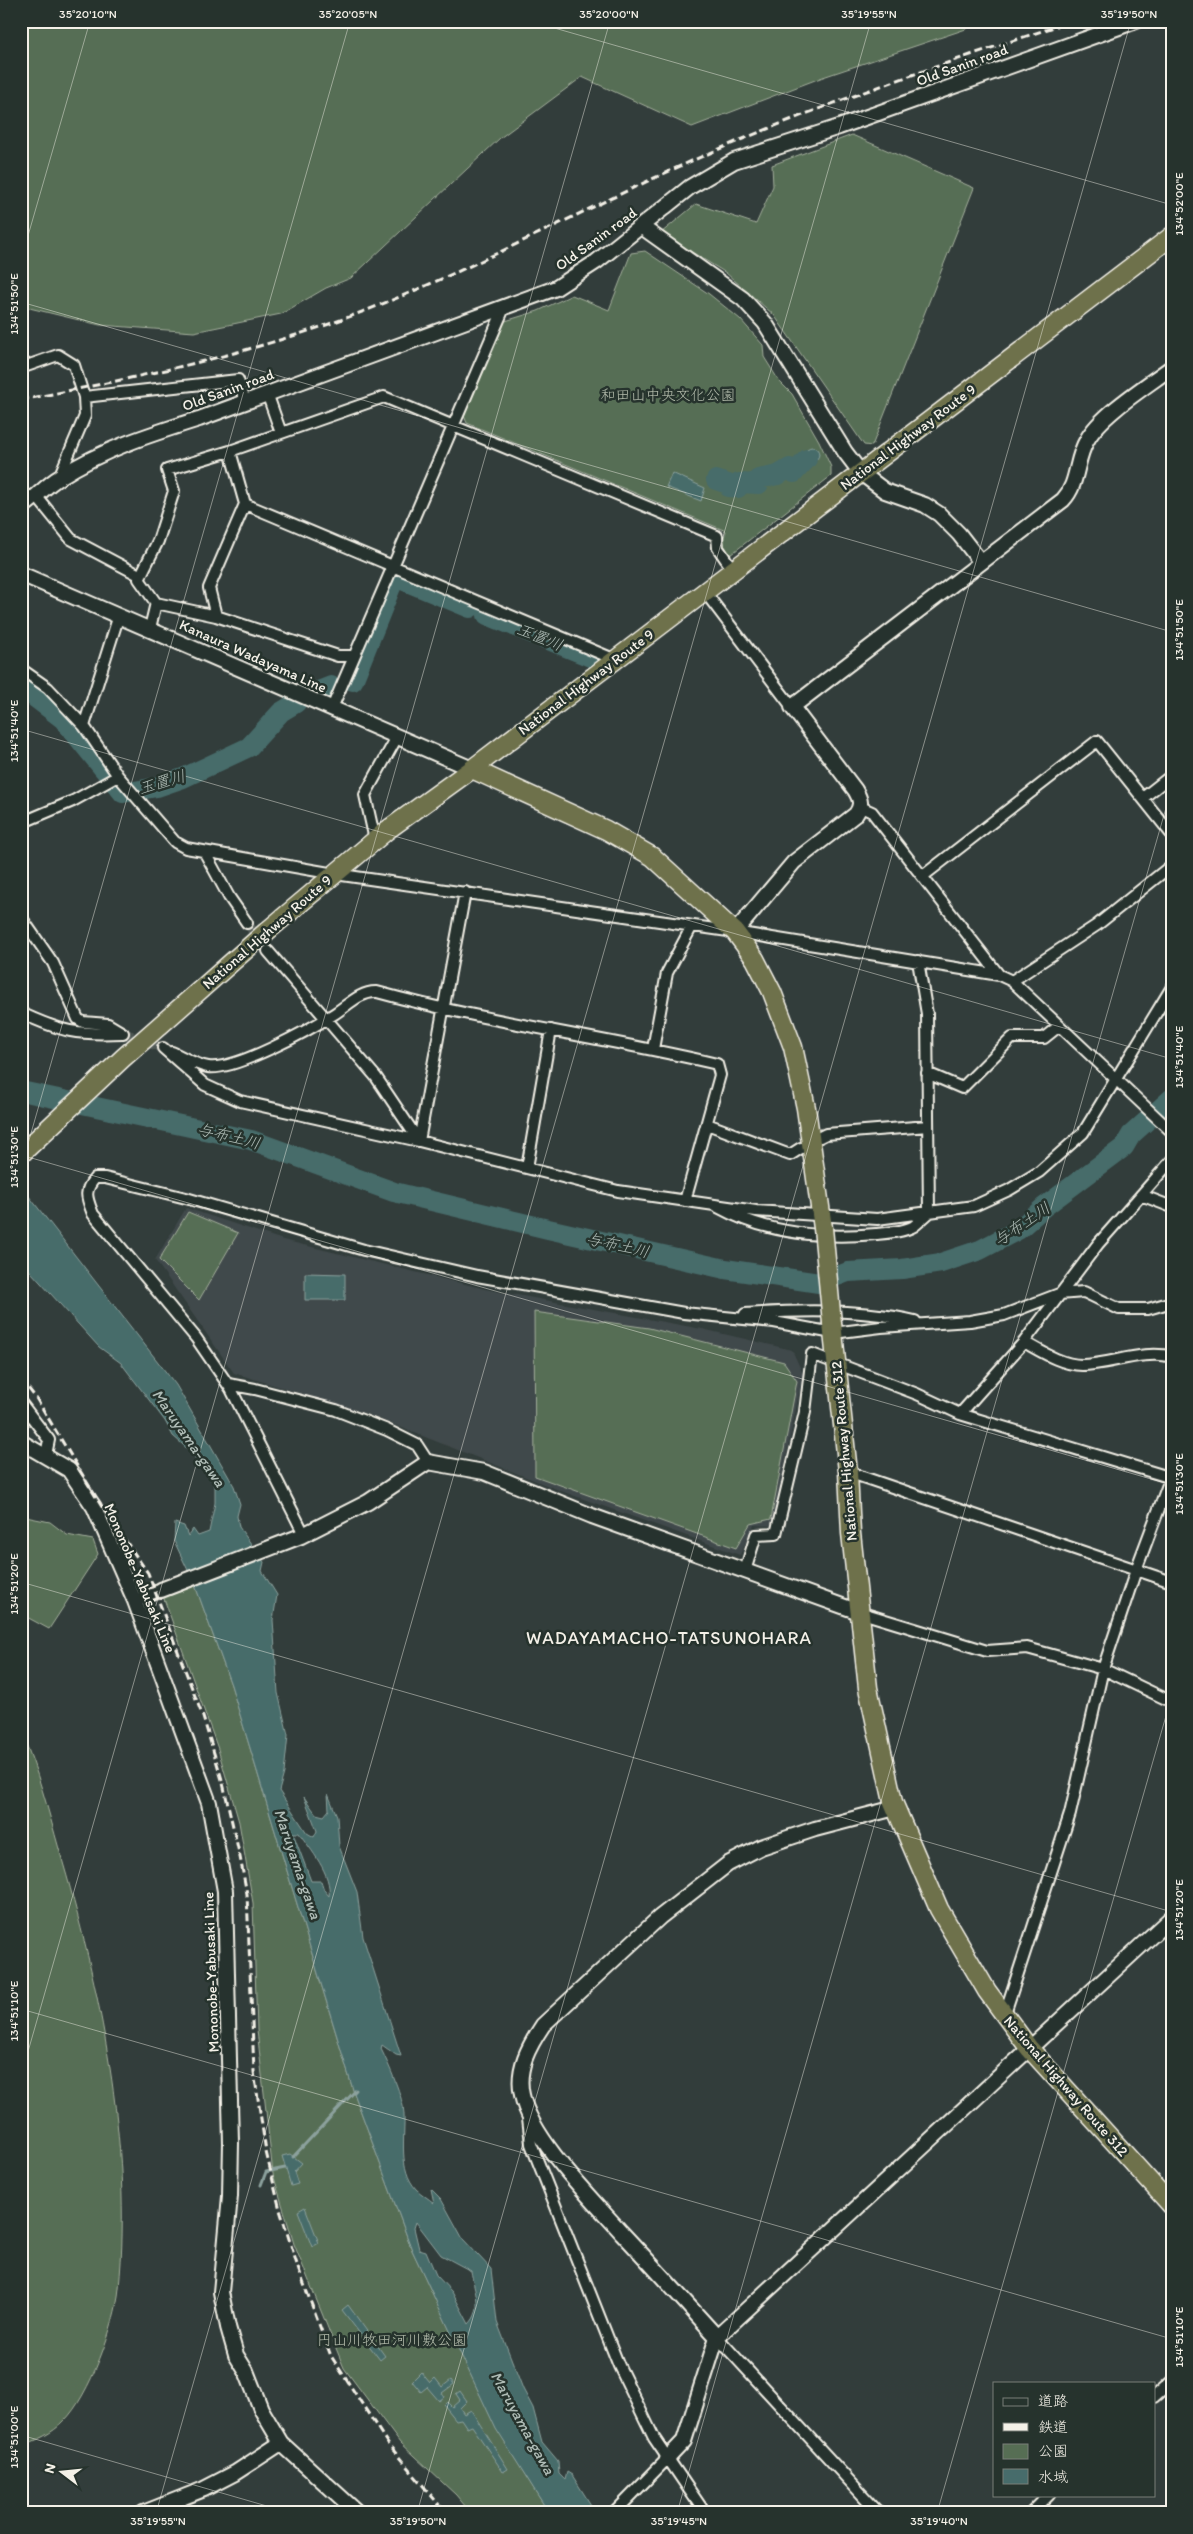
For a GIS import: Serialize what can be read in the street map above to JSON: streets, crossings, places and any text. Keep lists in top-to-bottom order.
{
  "streets": {
    "highway": ["National Highway Route 9", "National Highway Route 312"],
    "street": ["Old Sanin road", "Kanaura Wadayama Line", "Mononobe-Yabusaki Line"]
  },
  "crossings": [
    ["National Highway Route 9", "Kanaura Wadayama Line"],
    ["National Highway Route 9", "National Highway Route 312"],
    ["Kanaura Wadayama Line", "National Highway Route 312"]
  ],
  "districts": ["WADAYAMACHO-TATSUNOHARA"],
  "water": ["玉置川", "与布土川", "Maruyama-gawa"],
  "parks": ["和田山中央文化公園", "円山川牧田河川敷公園"],
  "legend": [
    "道路",
    "鉄道",
    "公園",
    "水域"
  ],
  "north": "left",
  "coordinates": [
    "35°20'10\"N",
    "35°20'05\"N",
    "35°20'00\"N",
    "35°19'55\"N",
    "35°19'50\"N",
    "134°52'00\"E",
    "134°51'50\"E",
    "134°51'40\"E",
    "134°51'30\"E",
    "134°51'20\"E",
    "134°51'10\"E",
    "134°51'00\"E",
    "35°19'45\"N",
    "35°19'40\"N"
  ]
}
